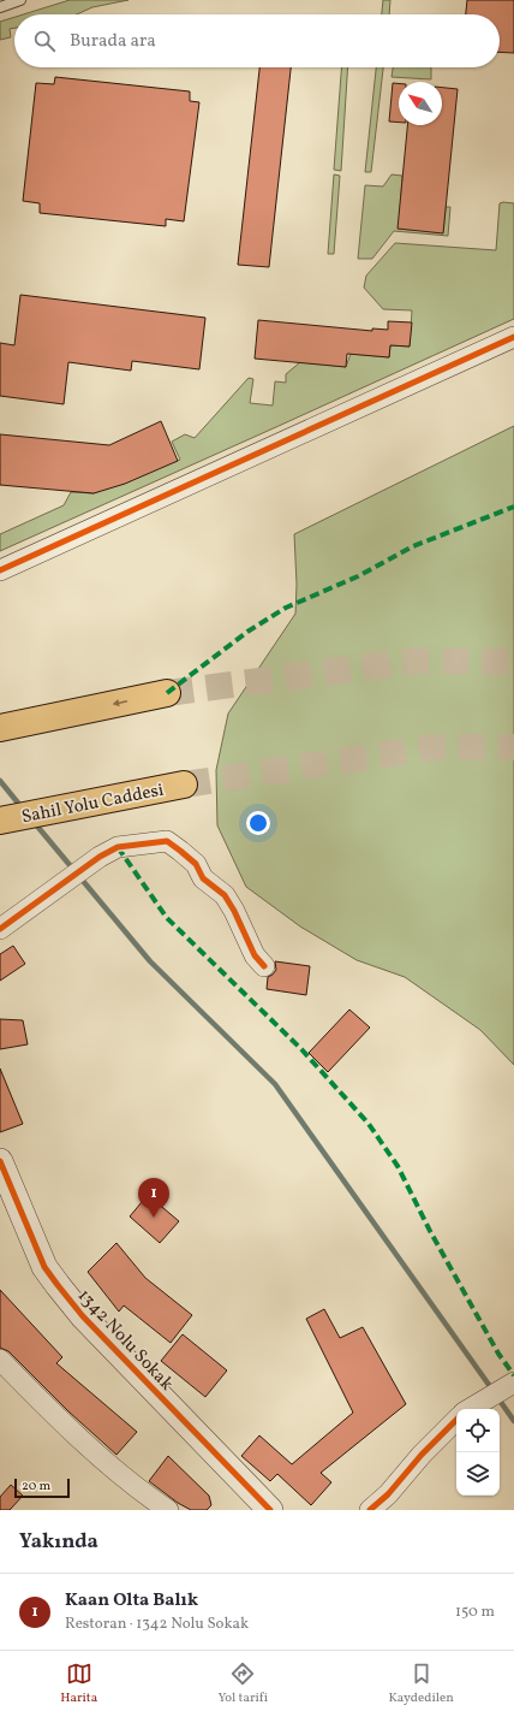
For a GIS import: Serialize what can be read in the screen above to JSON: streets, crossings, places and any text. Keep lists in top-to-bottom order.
{
  "streets": {
    "highway": ["Sahil Yolu Caddesi"],
    "street": ["1342 Nolu Sokak"]
  },
  "scale_bar": "20 m",
  "north": "top left",
  "page": {
    "search": "Burada ara",
    "pins": "1",
    "scale": "20 m",
    "heading": "Yakında",
    "list": [
      {
        "mark": "1",
        "name": "Kaan Olta Balık",
        "note": "Restoran · 1342 Nolu Sokak",
        "value": "150 m"
      }
    ],
    "nav": ["Harita", "Yol tarifi", "Kaydedilen"]
  }
}
